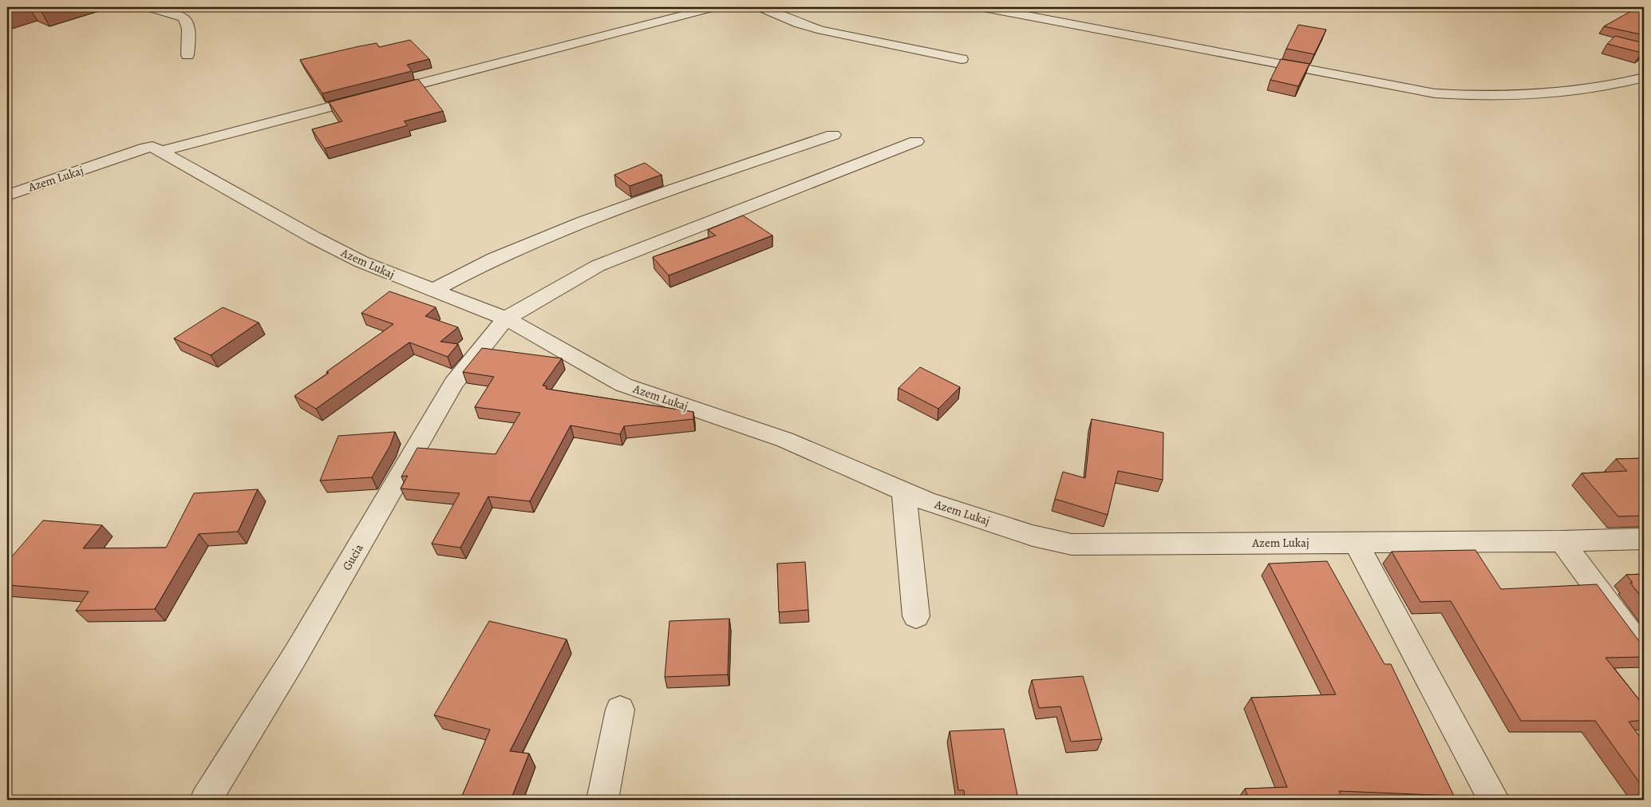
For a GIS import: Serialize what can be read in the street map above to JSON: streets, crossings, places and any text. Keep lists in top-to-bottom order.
{
  "streets": {
    "street": ["Azem Lukaj", "Gucia"]
  },
  "crossings": [
    ["Azem Lukaj", "Gucia"]
  ]
}
